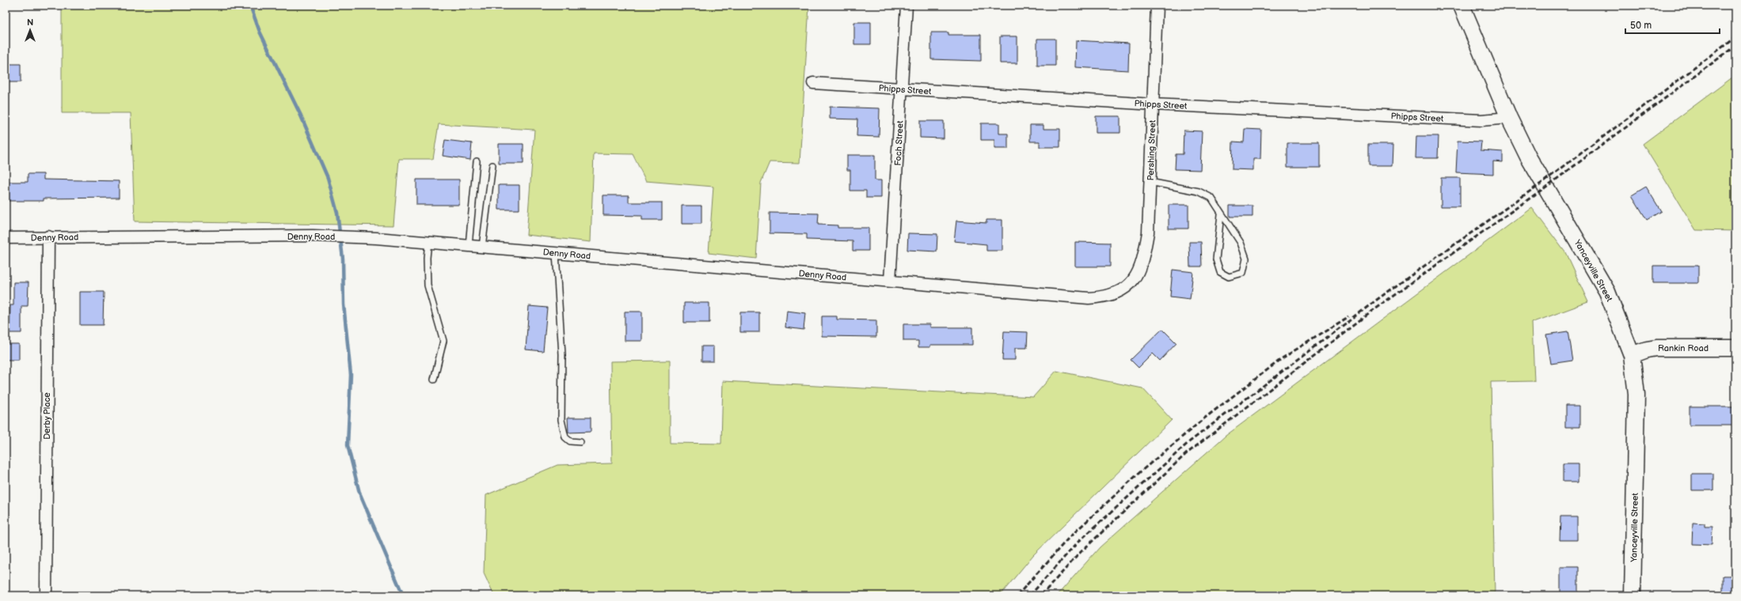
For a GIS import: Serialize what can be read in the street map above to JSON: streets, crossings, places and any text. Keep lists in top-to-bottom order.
{
  "streets": {
    "main road": ["Yanceyville Street", "Rankin Road"],
    "street": [
      "Phipps Street",
      "Foch Street",
      "Pershing Street",
      "Denny Road",
      "Derby Place"
    ]
  },
  "crossings": [
    ["Phipps Street", "Foch Street"],
    ["Phipps Street", "Pershing Street"],
    ["Phipps Street", "Yanceyville Street"],
    ["Foch Street", "Denny Road"],
    ["Pershing Street", "Denny Road"],
    ["Denny Road", "Derby Place"],
    ["Yanceyville Street", "Rankin Road"]
  ],
  "scale_bar": "50 m",
  "north": "top"
}
